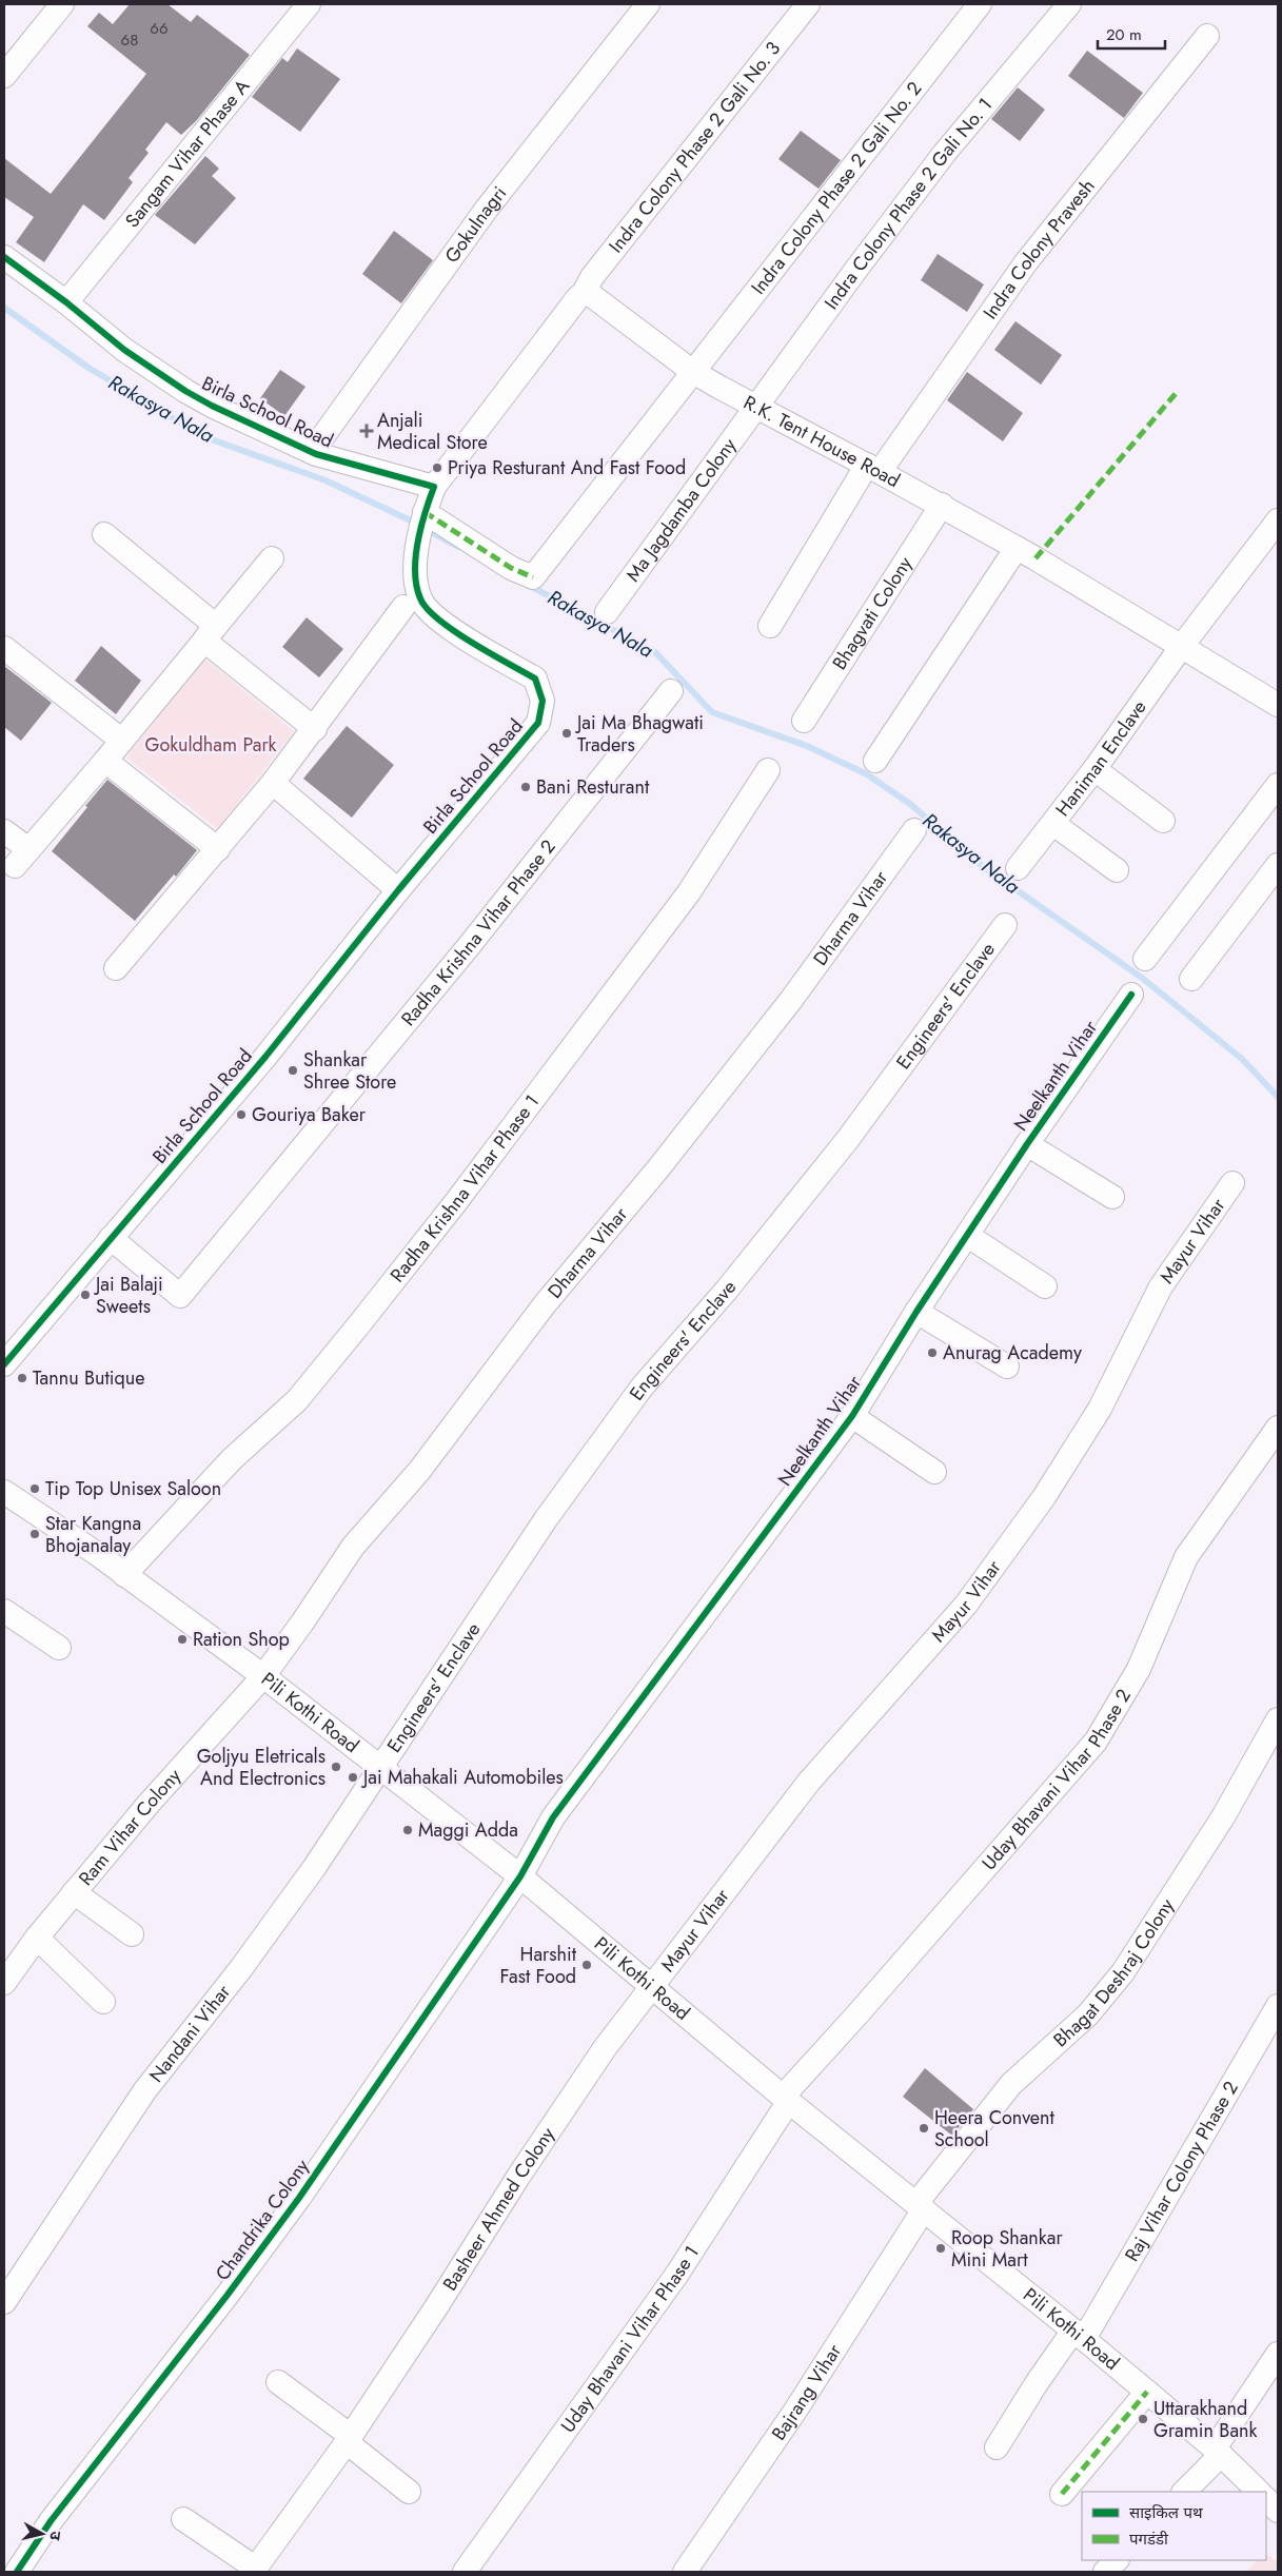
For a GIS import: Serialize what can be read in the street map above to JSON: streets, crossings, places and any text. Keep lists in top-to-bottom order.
{
  "streets": {
    "street": [
      "Indra Colony Phase 2 Gali No. 3",
      "Sangam Vihar Phase A",
      "Indra Colony Phase 2 Gali No. 2",
      "Indra Colony Phase 2 Gali No. 1",
      "Gokulnagri",
      "Indra Colony Pravesh",
      "Birla School Road",
      "R.K. Tent House Road",
      "Ma Jagdamba Colony",
      "Bhagvati Colony",
      "Haniman Enclave",
      "Dharma Vihar",
      "Radha Krishna Vihar Phase 2",
      "Engineers' Enclave",
      "Neelkanth Vihar",
      "Radha Krishna Vihar Phase 1",
      "Mayur Vihar",
      "Pili Kothi Road",
      "Uday Bhavani Vihar Phase 2",
      "Ram Vihar Colony",
      "Bhagat Deshraj Colony",
      "Nandani Vihar",
      "Raj Vihar Colony Phase 2",
      "Basheer Ahmed Colony",
      "Chandrika Colony",
      "Uday Bhavani Vihar Phase 1",
      "Bajrang Vihar"
    ]
  },
  "crossings": [
    ["Indra Colony Phase 2 Gali No. 3", "R.K. Tent House Road"],
    ["Sangam Vihar Phase A", "Birla School Road"],
    ["Indra Colony Phase 2 Gali No. 2", "Birla School Road"],
    ["Indra Colony Phase 2 Gali No. 2", "R.K. Tent House Road"],
    ["Indra Colony Phase 2 Gali No. 1", "R.K. Tent House Road"],
    ["Indra Colony Phase 2 Gali No. 1", "Ma Jagdamba Colony"],
    ["Gokulnagri", "Birla School Road"],
    ["Indra Colony Pravesh", "R.K. Tent House Road"],
    ["Birla School Road", "Radha Krishna Vihar Phase 2"],
    ["R.K. Tent House Road", "Ma Jagdamba Colony"],
    ["R.K. Tent House Road", "Bhagvati Colony"],
    ["R.K. Tent House Road", "Haniman Enclave"],
    ["Dharma Vihar", "Pili Kothi Road"],
    ["Dharma Vihar", "Ram Vihar Colony"],
    ["Engineers' Enclave", "Pili Kothi Road"],
    ["Engineers' Enclave", "Nandani Vihar"],
    ["Neelkanth Vihar", "Pili Kothi Road"],
    ["Neelkanth Vihar", "Chandrika Colony"],
    ["Radha Krishna Vihar Phase 1", "Pili Kothi Road"],
    ["Mayur Vihar", "Pili Kothi Road"],
    ["Mayur Vihar", "Basheer Ahmed Colony"],
    ["Pili Kothi Road", "Uday Bhavani Vihar Phase 2"],
    ["Pili Kothi Road", "Ram Vihar Colony"],
    ["Pili Kothi Road", "Bhagat Deshraj Colony"],
    ["Pili Kothi Road", "Nandani Vihar"],
    ["Pili Kothi Road", "Raj Vihar Colony Phase 2"],
    ["Pili Kothi Road", "Basheer Ahmed Colony"],
    ["Pili Kothi Road", "Chandrika Colony"],
    ["Pili Kothi Road", "Uday Bhavani Vihar Phase 1"],
    ["Pili Kothi Road", "Bajrang Vihar"],
    ["Uday Bhavani Vihar Phase 2", "Uday Bhavani Vihar Phase 1"],
    ["Bhagat Deshraj Colony", "Bajrang Vihar"]
  ],
  "water": ["Rakasya Nala"],
  "parks": ["Gokuldham Park"],
  "places": {
    "health": ["Anjali Medical Store"],
    "other": [
      "Priya Resturant And Fast Food",
      "Jai Ma Bhagwati Traders",
      "Bani Resturant",
      "Shankar Shree Store",
      "Gouriya Baker",
      "Jai Balaji Sweets",
      "Anurag Academy",
      "Tannu Butique",
      "Tip Top Unisex Saloon",
      "Star Kangna Bhojanalay",
      "Ration Shop",
      "Goljyu Eletricals And Electronics",
      "Jai Mahakali Automobiles",
      "Maggi Adda",
      "Harshit Fast Food",
      "Heera Convent School",
      "Roop Shankar Mini Mart",
      "Uttarakhand Gramin Bank"
    ]
  },
  "house_numbers": ["66", "68"],
  "legend": ["साइकिल पथ", "पगडंडी"],
  "scale_bar": "20 m",
  "north": "right"
}
